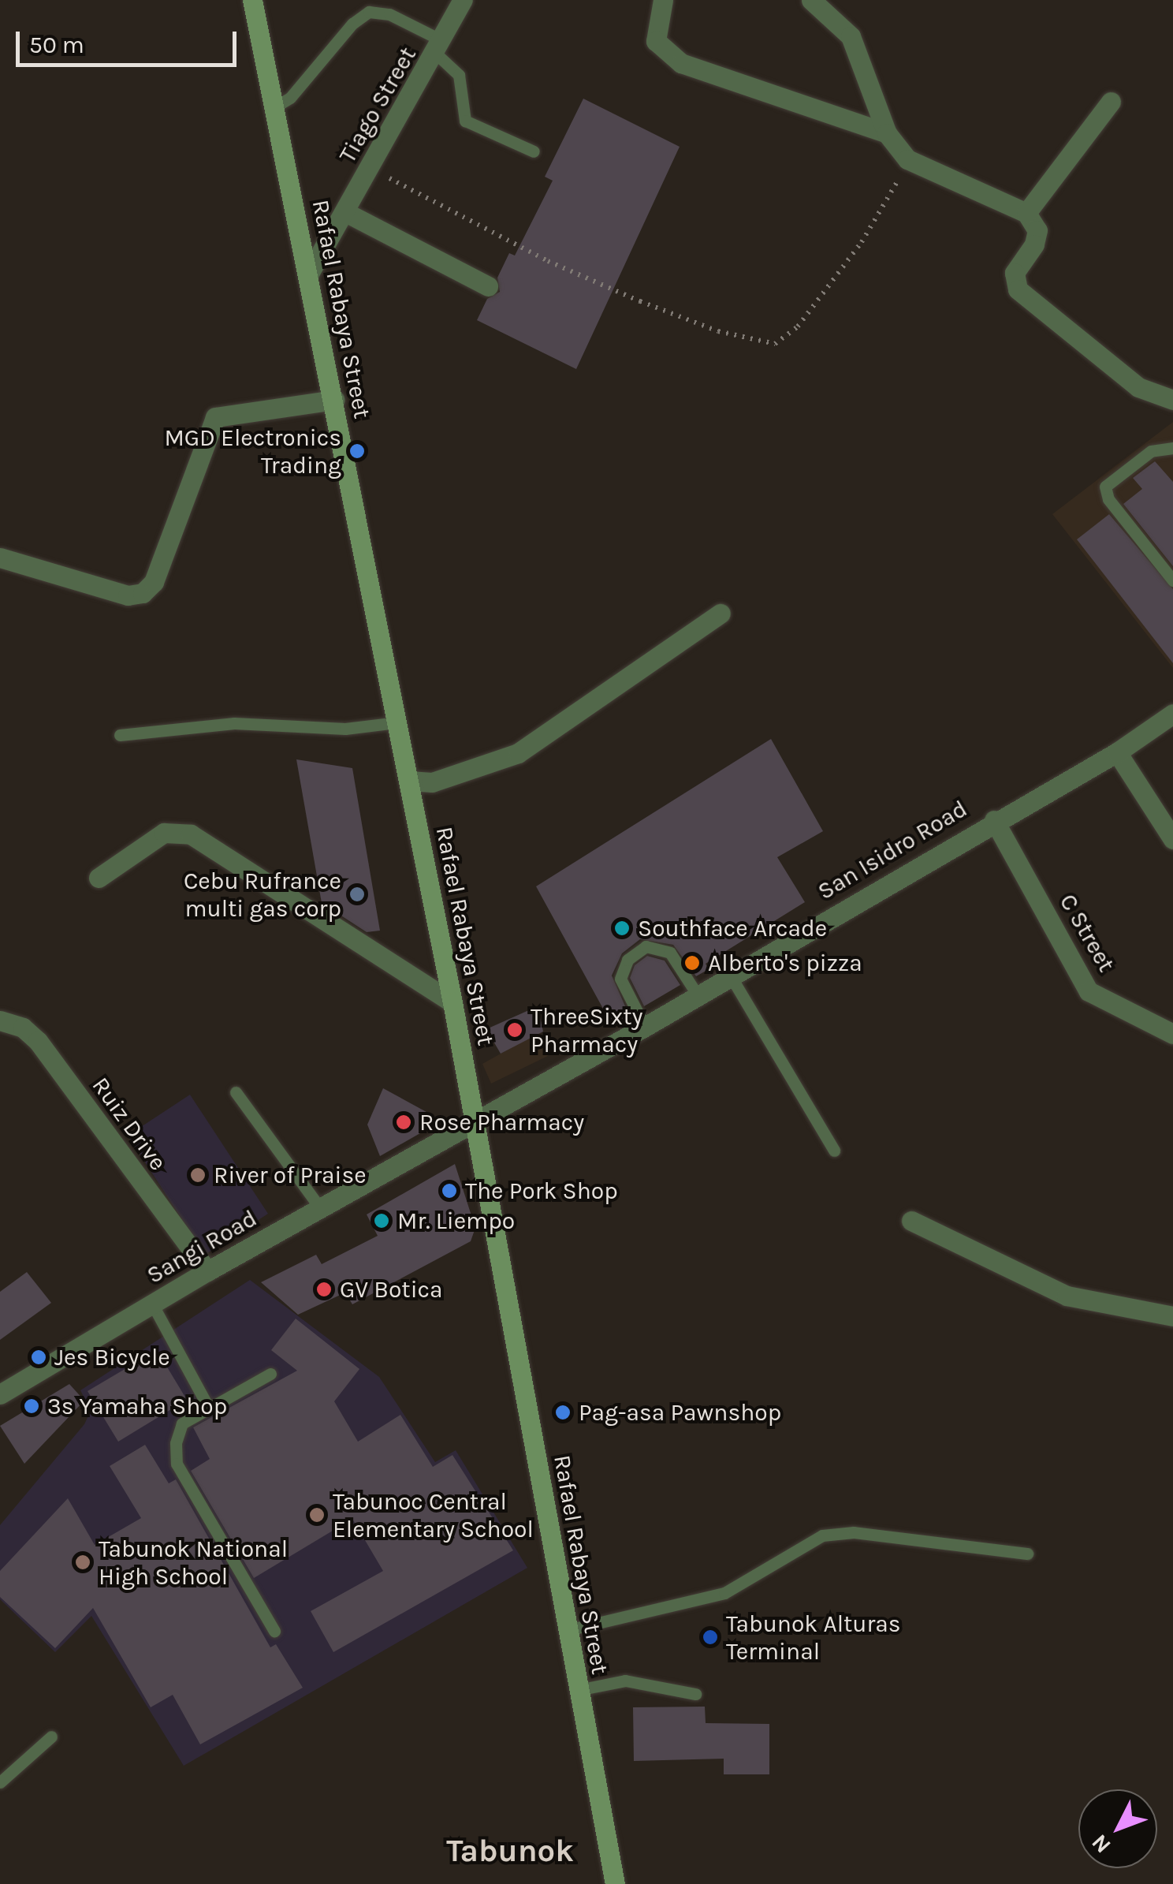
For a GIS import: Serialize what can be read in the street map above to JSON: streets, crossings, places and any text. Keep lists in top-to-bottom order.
{
  "streets": {
    "main road": ["Rafael Rabaya Street"],
    "street": [
      "Tiago Street",
      "San Isidro Road",
      "C Street",
      "Ruiz Drive",
      "Sangi Road"
    ]
  },
  "crossings": [
    ["Tiago Street", "Rafael Rabaya Street"],
    ["Rafael Rabaya Street", "San Isidro Road"],
    ["Rafael Rabaya Street", "Sangi Road"],
    ["San Isidro Road", "C Street"],
    ["San Isidro Road", "Sangi Road"],
    ["Ruiz Drive", "Sangi Road"]
  ],
  "districts": ["Tabunok"],
  "places": [
    "MGD Electronics Trading",
    "Cebu Rufrance multi gas corp",
    "Southface Arcade",
    "Alberto's pizza",
    "ThreeSixty Pharmacy",
    "Rose Pharmacy",
    "River of Praise",
    "The Pork Shop",
    "Mr. Liempo",
    "GV Botica",
    "Jes Bicycle",
    "3s Yamaha Shop",
    "Pag-asa Pawnshop",
    "Tabunoc Central Elementary School",
    "Tabunok National High School",
    "Tabunok Alturas Terminal"
  ],
  "scale_bar": "50 m",
  "north": "bottom left"
}
